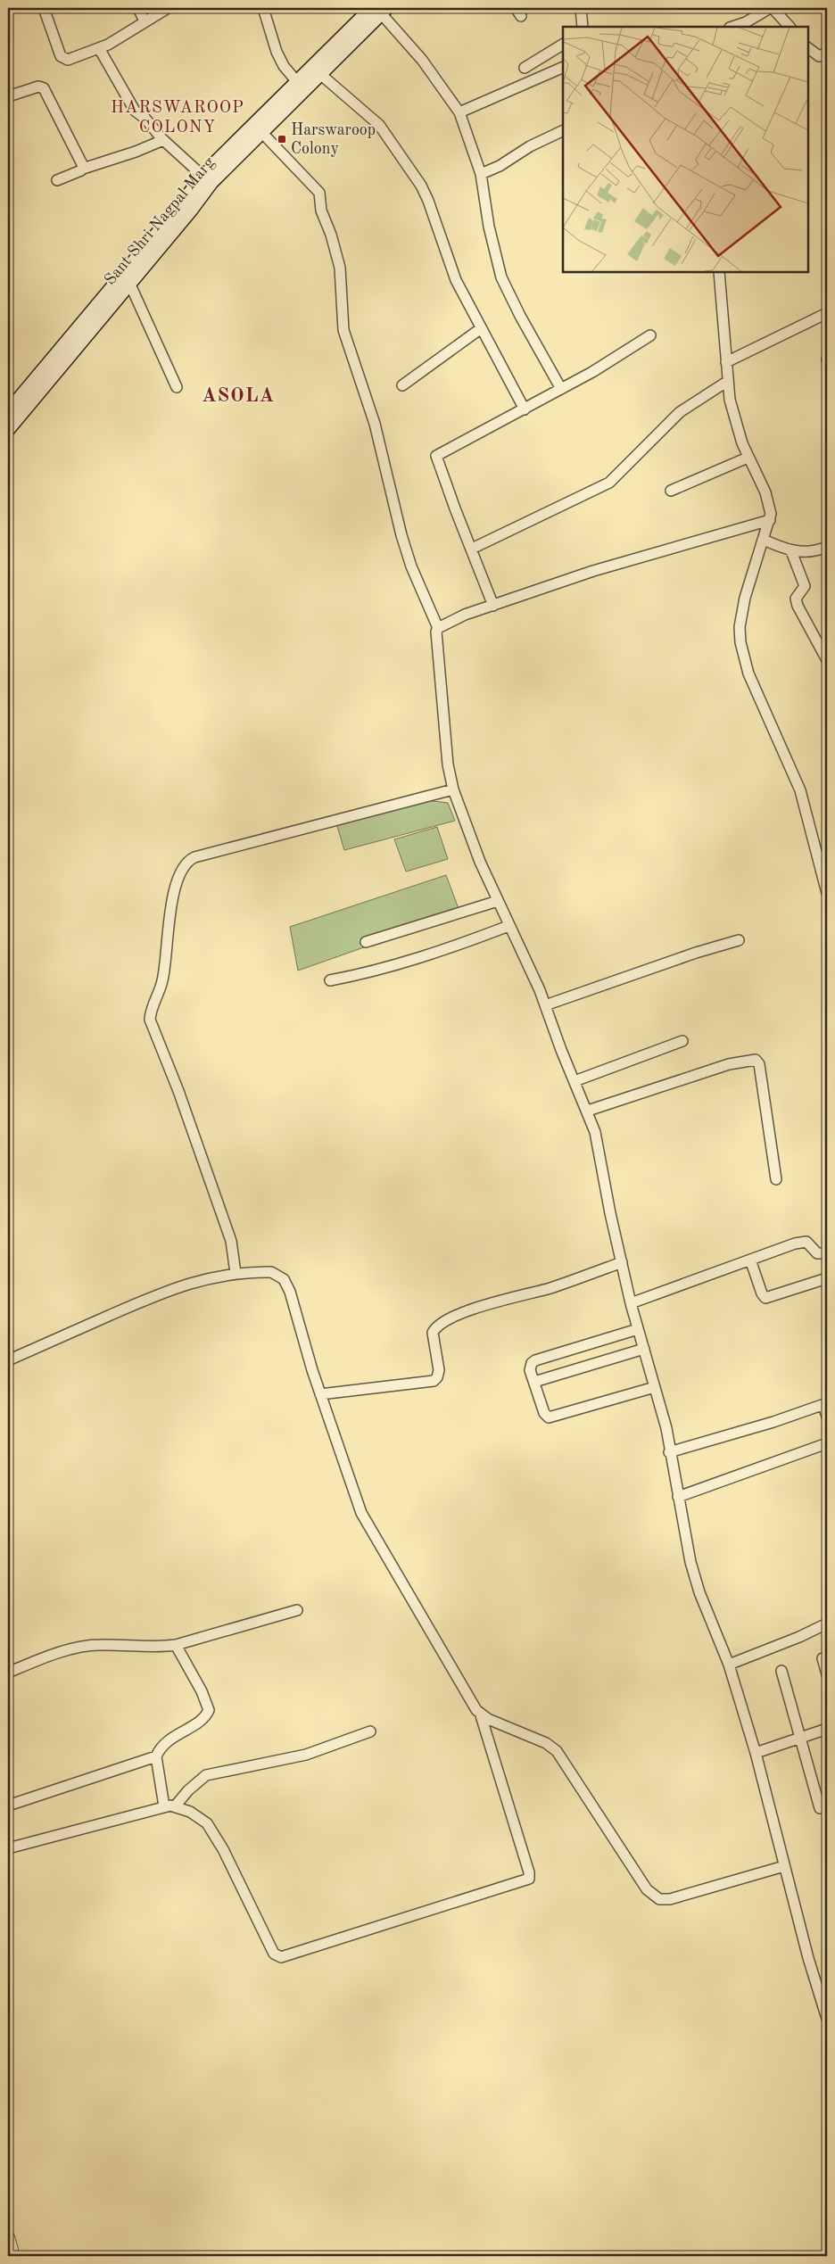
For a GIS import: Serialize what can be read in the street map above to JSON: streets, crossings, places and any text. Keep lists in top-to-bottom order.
{
  "streets": {
    "main road": ["Sant Shri Nagpal Marg"]
  },
  "districts": ["HARSWAROOP COLONY", "ASOLA"],
  "places": {
    "transit": ["Harswaroop Colony"]
  }
}
